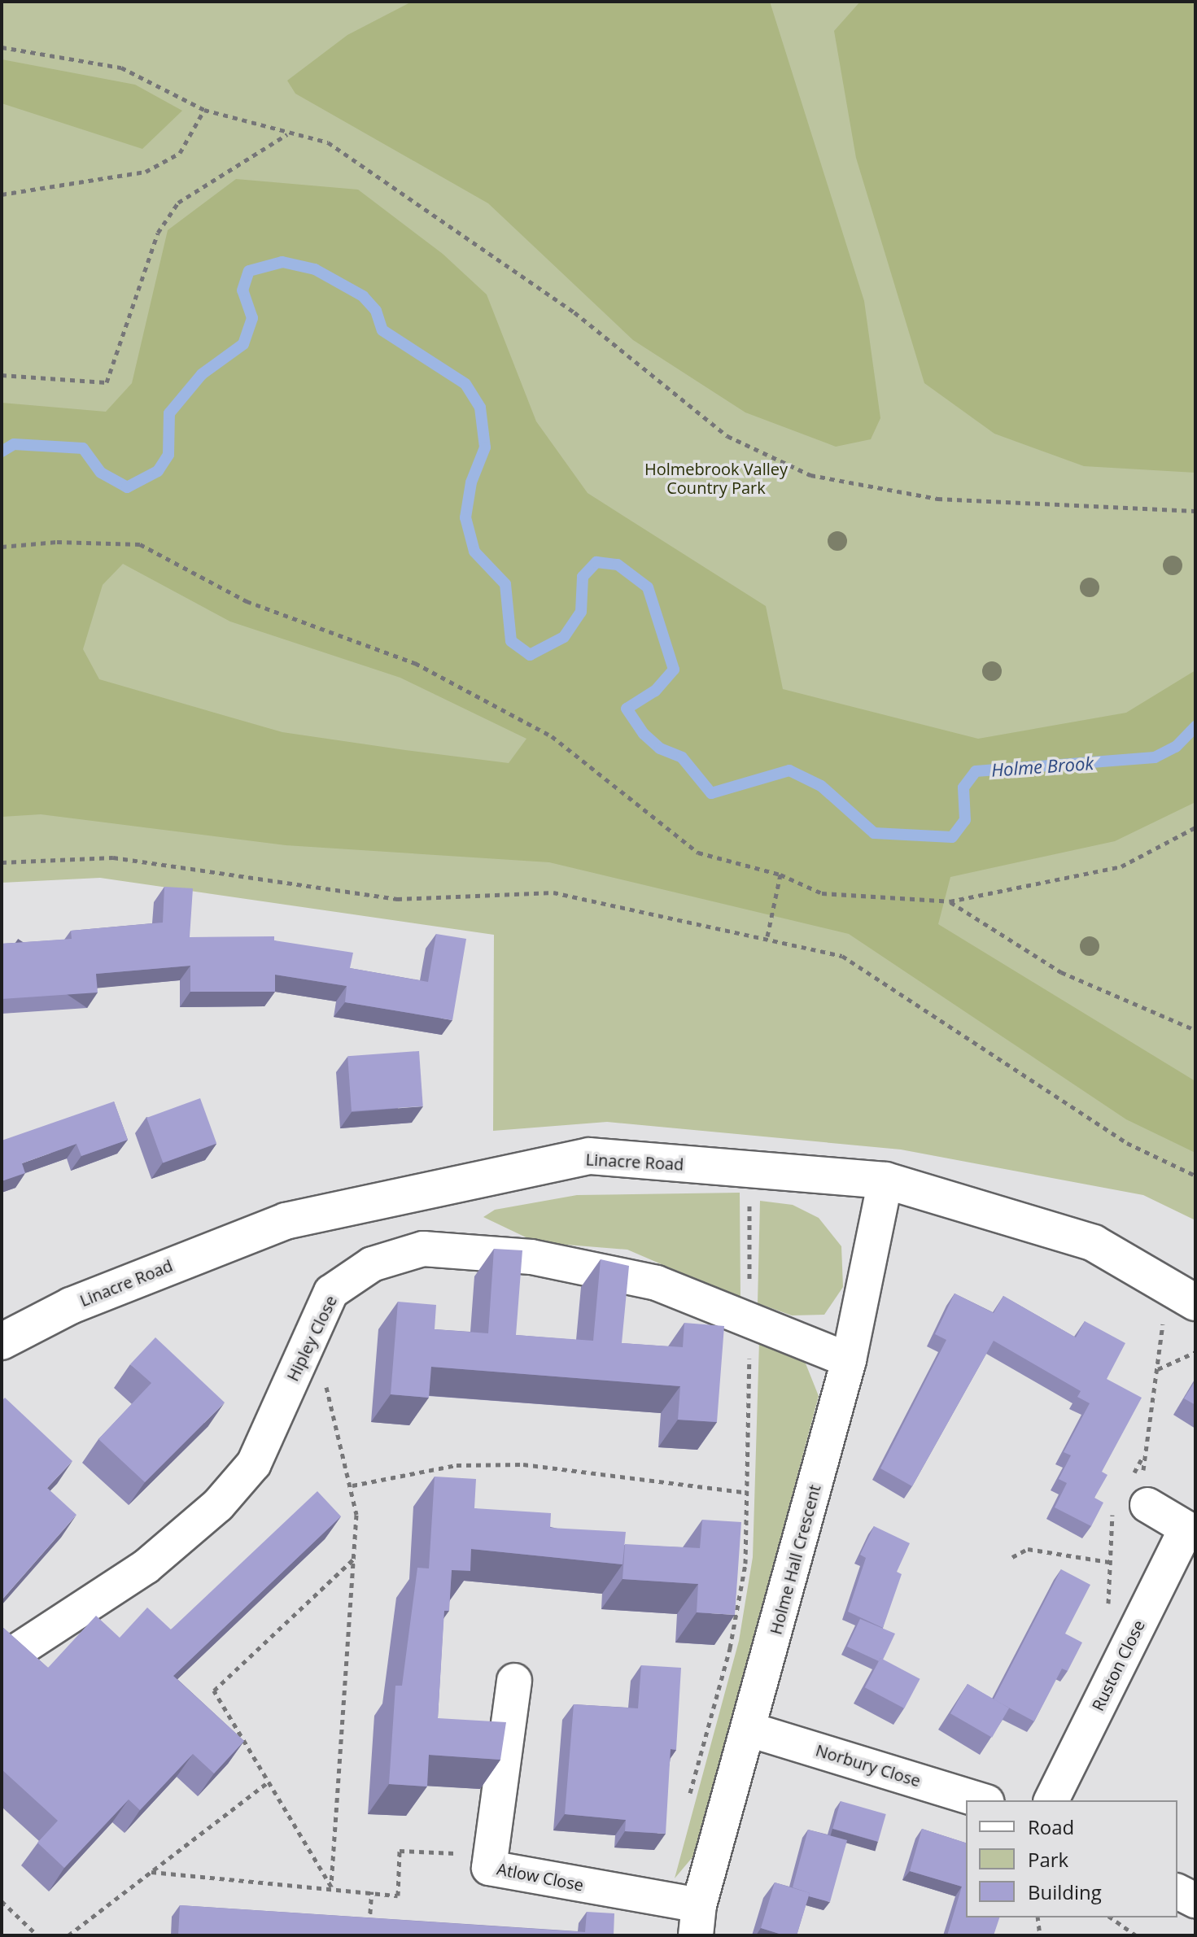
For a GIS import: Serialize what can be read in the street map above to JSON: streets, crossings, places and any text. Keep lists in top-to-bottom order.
{
  "streets": {
    "street": [
      "Linacre Road",
      "Hipley Close",
      "Holme Hall Crescent",
      "Ruston Close",
      "Norbury Close",
      "Atlow Close"
    ]
  },
  "crossings": [
    ["Linacre Road", "Holme Hall Crescent"],
    ["Hipley Close", "Holme Hall Crescent"],
    ["Holme Hall Crescent", "Norbury Close"],
    ["Holme Hall Crescent", "Atlow Close"]
  ],
  "water": ["Holme Brook"],
  "parks": ["Holmebrook Valley Country Park"],
  "legend": ["Road", "Park", "Building"]
}
